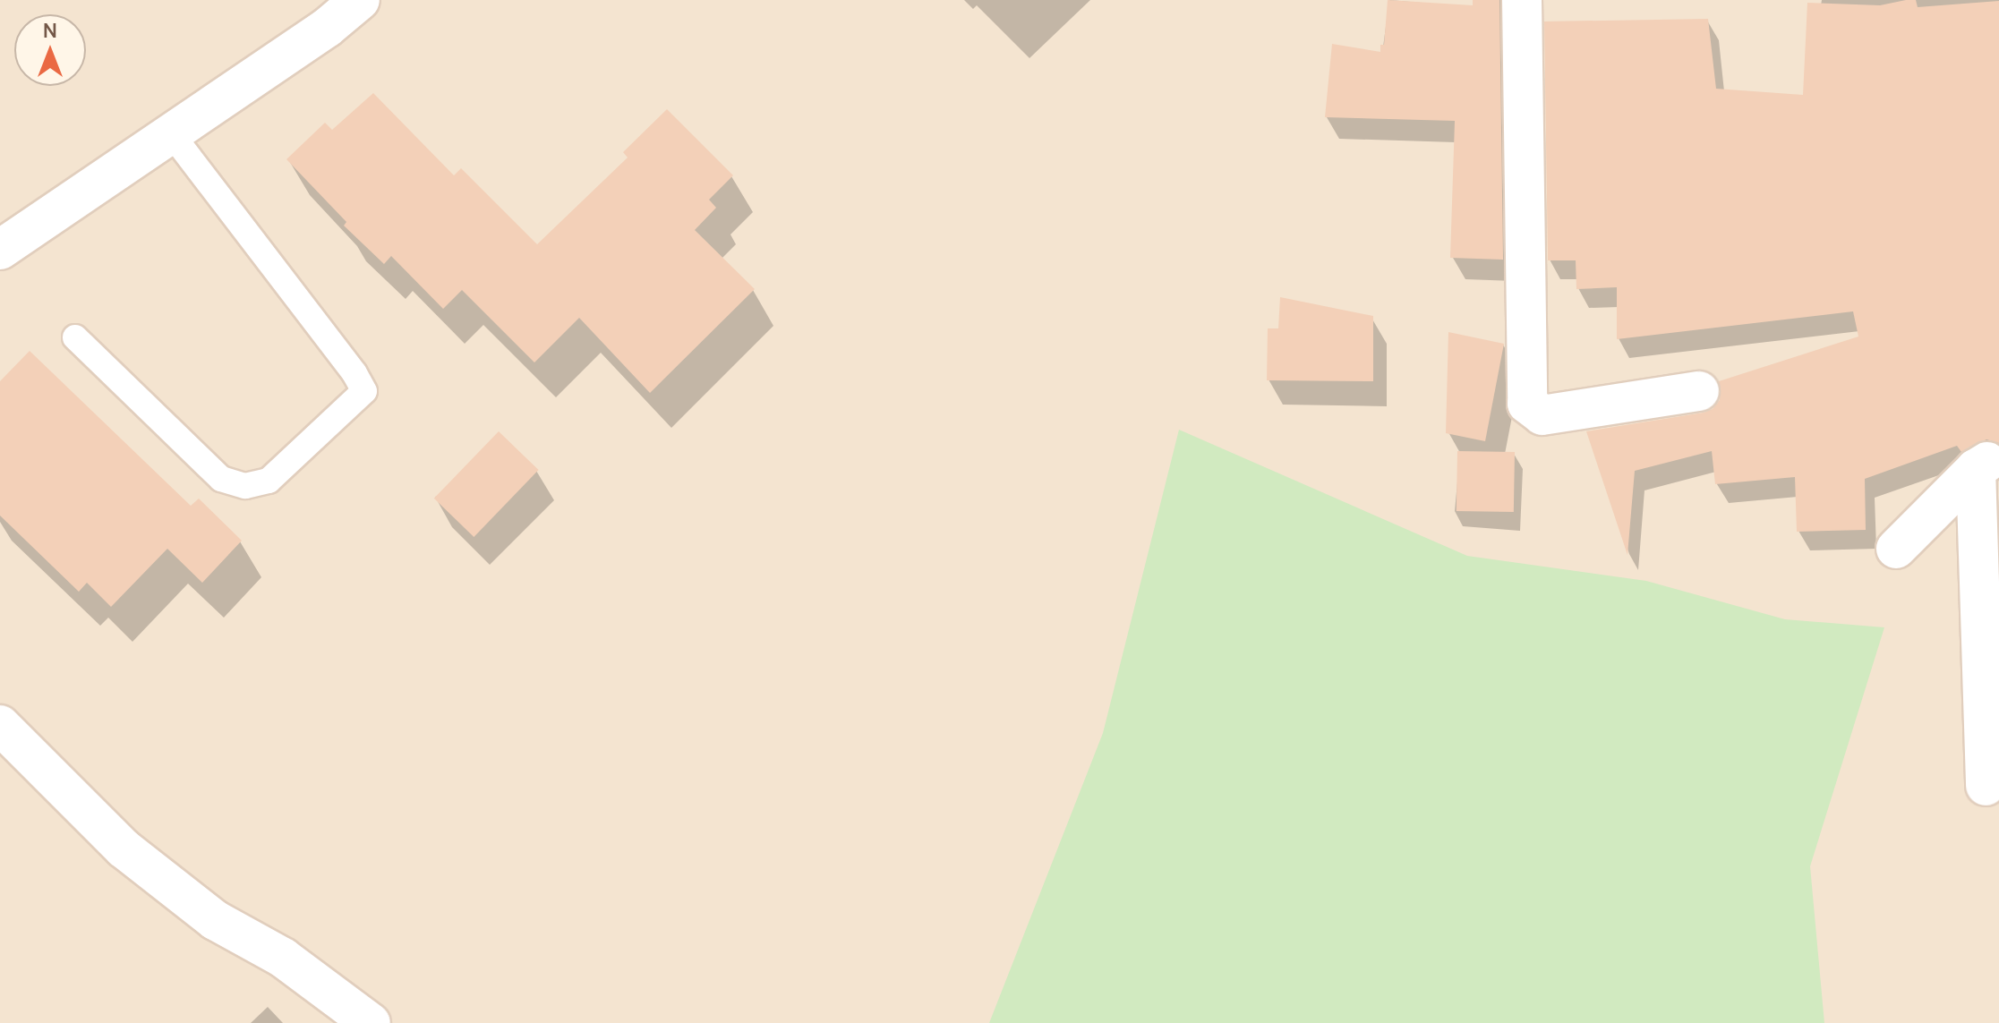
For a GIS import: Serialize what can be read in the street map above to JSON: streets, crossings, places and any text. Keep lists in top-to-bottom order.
{
  "north": "top"
}
